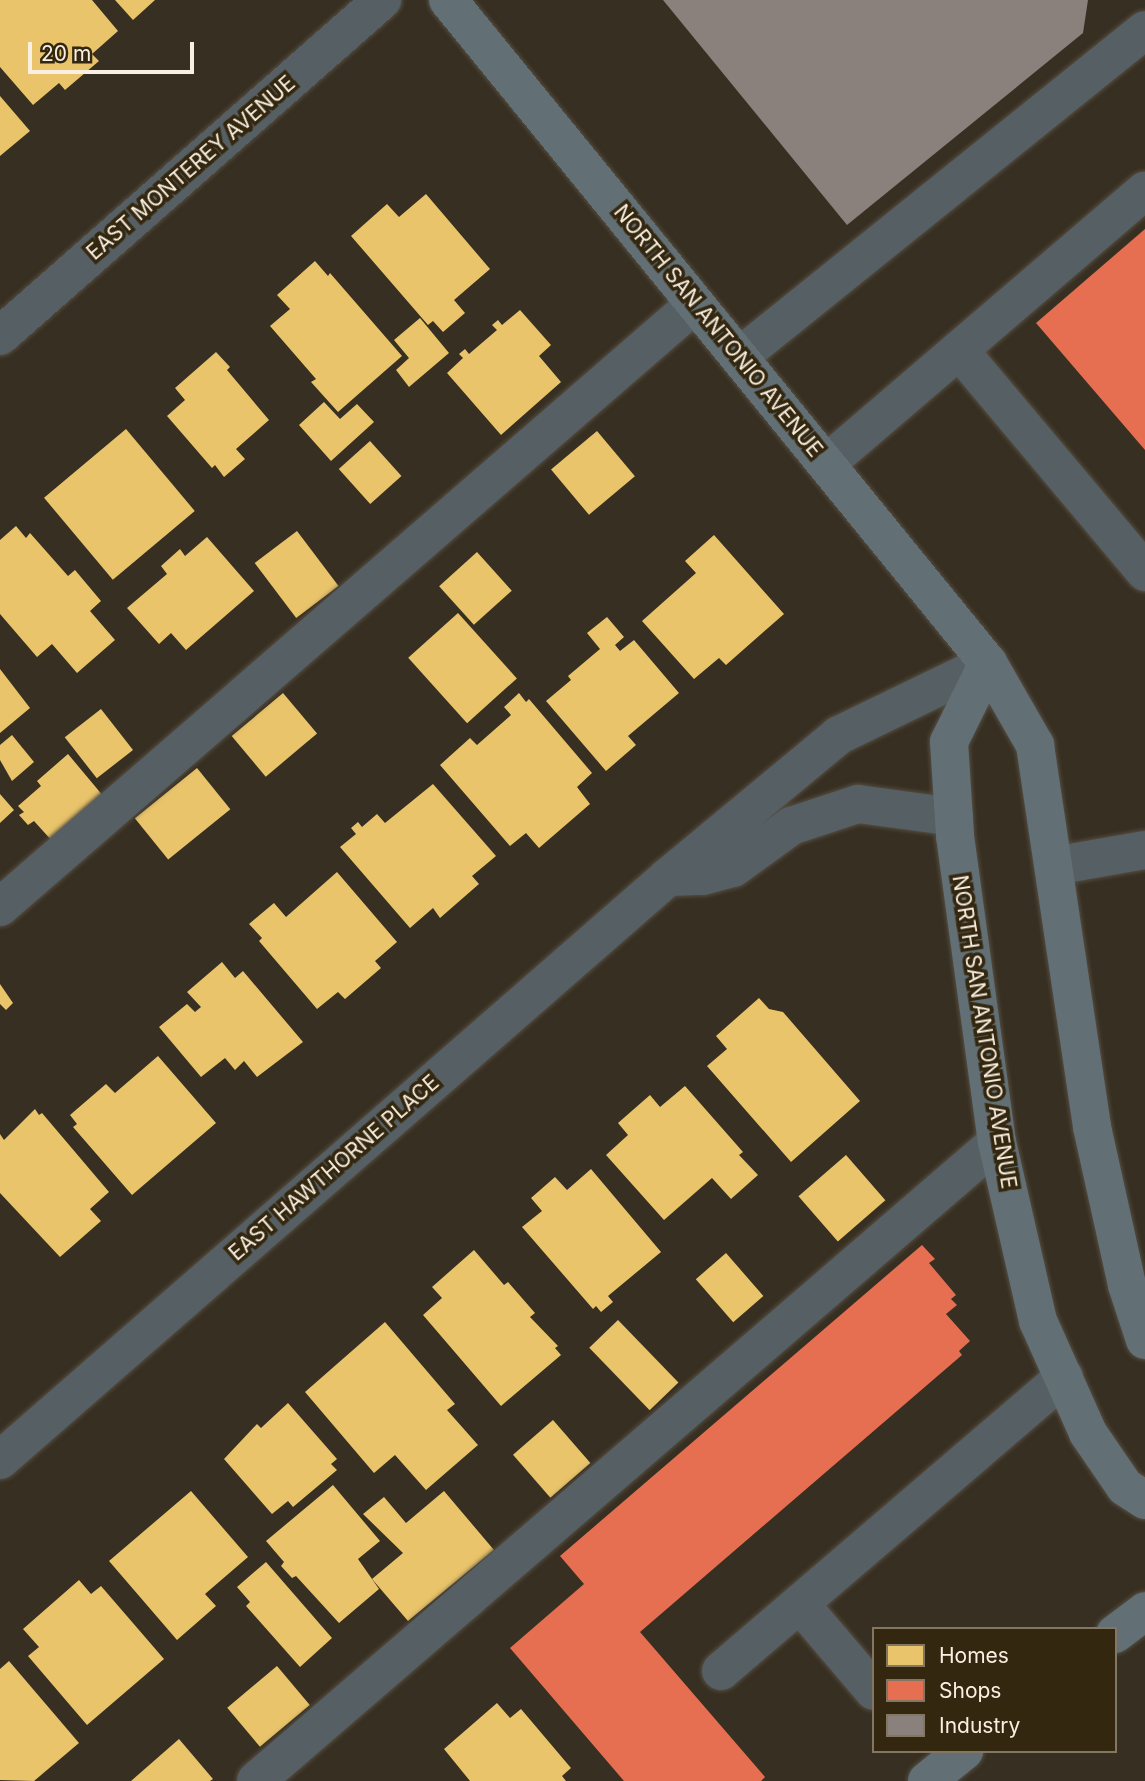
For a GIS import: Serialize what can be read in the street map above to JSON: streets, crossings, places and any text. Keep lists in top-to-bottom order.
{
  "streets": {
    "main road": ["NORTH SAN ANTONIO AVENUE"],
    "street": ["EAST MONTEREY AVENUE", "EAST HAWTHORNE PLACE"]
  },
  "crossings": [
    ["NORTH SAN ANTONIO AVENUE", "EAST HAWTHORNE PLACE"]
  ],
  "legend": ["Homes", "Shops", "Industry"],
  "scale_bar": "20 m"
}
